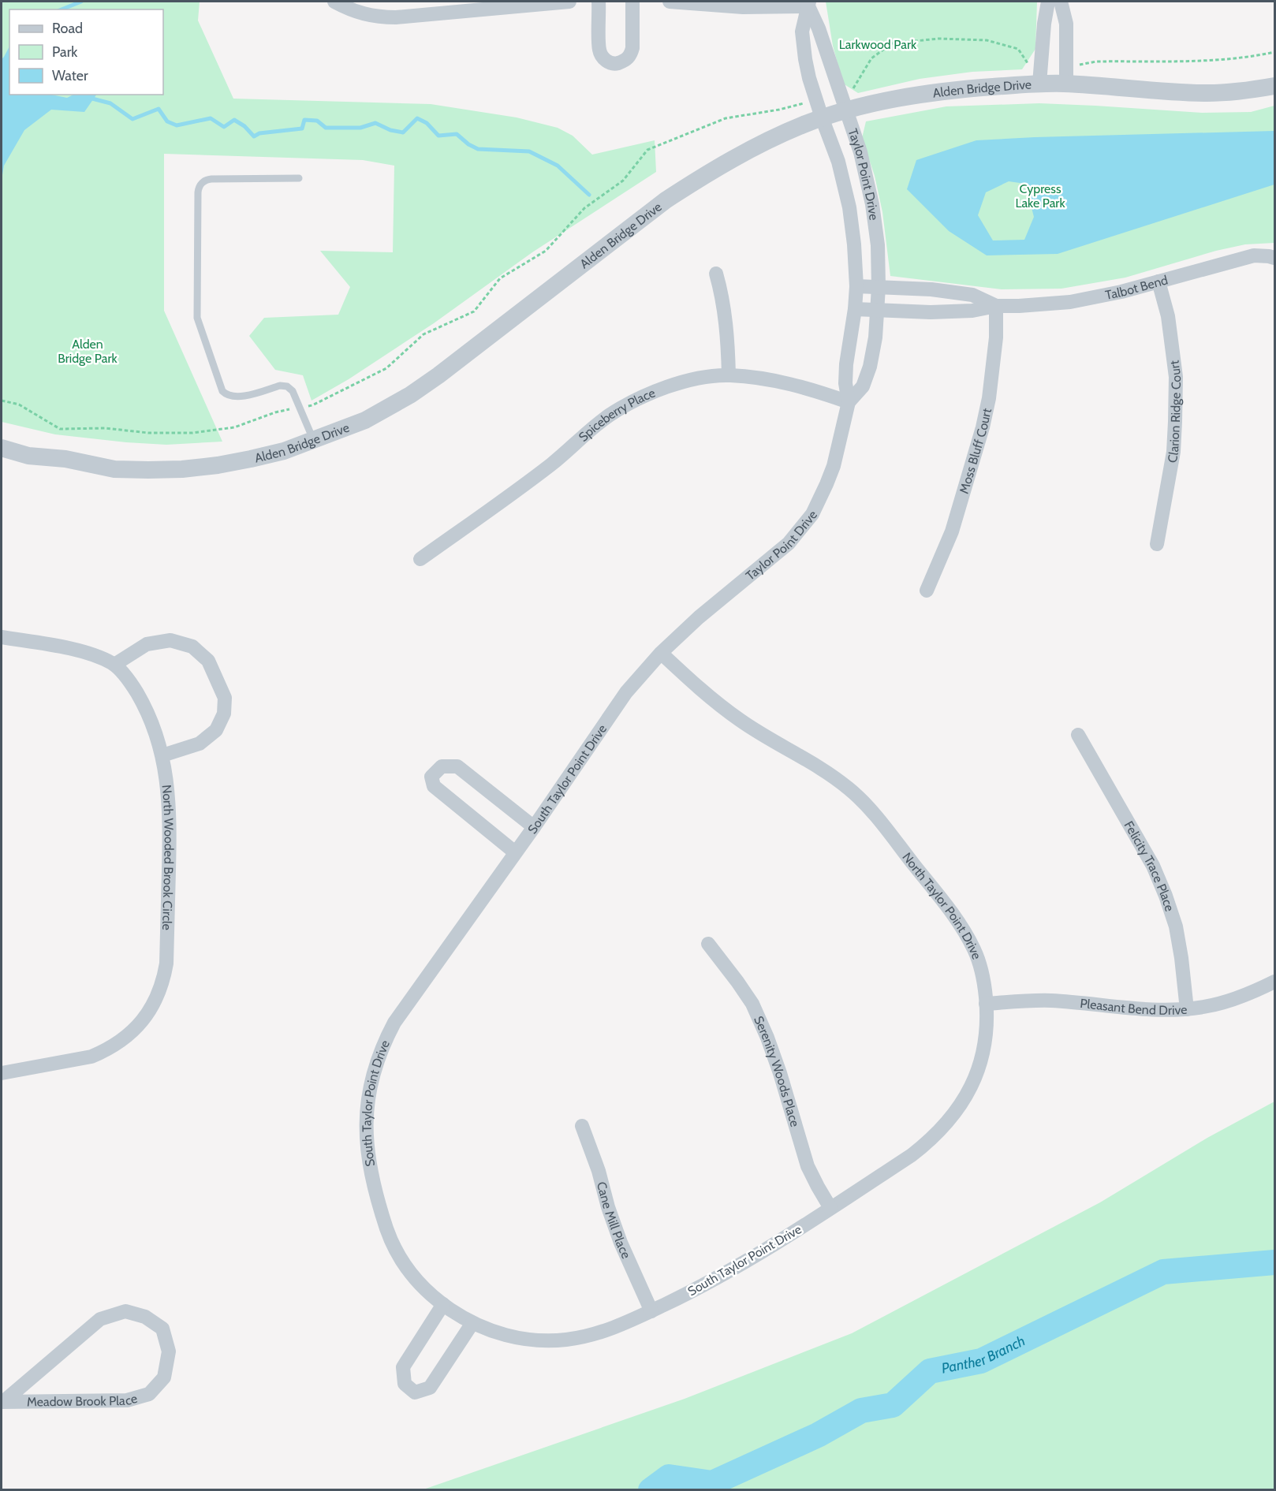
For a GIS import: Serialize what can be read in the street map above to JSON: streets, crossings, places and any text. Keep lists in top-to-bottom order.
{
  "streets": {
    "street": [
      "Alden Bridge Drive",
      "Taylor Point Drive",
      "Talbot Bend",
      "Clarion Ridge Court",
      "Spiceberry Place",
      "Moss Bluff Court",
      "South Taylor Point Drive",
      "North Wooded Brook Circle",
      "Felicity Trace Place",
      "North Taylor Point Drive",
      "Pleasant Bend Drive",
      "Serenity Woods Place",
      "Cane Mill Place",
      "Meadow Brook Place"
    ]
  },
  "crossings": [
    ["Alden Bridge Drive", "Taylor Point Drive"],
    ["Taylor Point Drive", "Talbot Bend"],
    ["Taylor Point Drive", "Spiceberry Place"],
    ["Taylor Point Drive", "South Taylor Point Drive"],
    ["Taylor Point Drive", "North Taylor Point Drive"],
    ["Talbot Bend", "Clarion Ridge Court"],
    ["Talbot Bend", "Moss Bluff Court"],
    ["South Taylor Point Drive", "North Taylor Point Drive"],
    ["South Taylor Point Drive", "Serenity Woods Place"],
    ["South Taylor Point Drive", "Cane Mill Place"],
    ["Felicity Trace Place", "Pleasant Bend Drive"],
    ["North Taylor Point Drive", "Pleasant Bend Drive"],
    ["North Taylor Point Drive", "Serenity Woods Place"]
  ],
  "water": ["Panther Branch"],
  "parks": ["Larkwood Park", "Cypress Lake Park", "Alden Bridge Park"],
  "legend": ["Road", "Park", "Water"]
}
